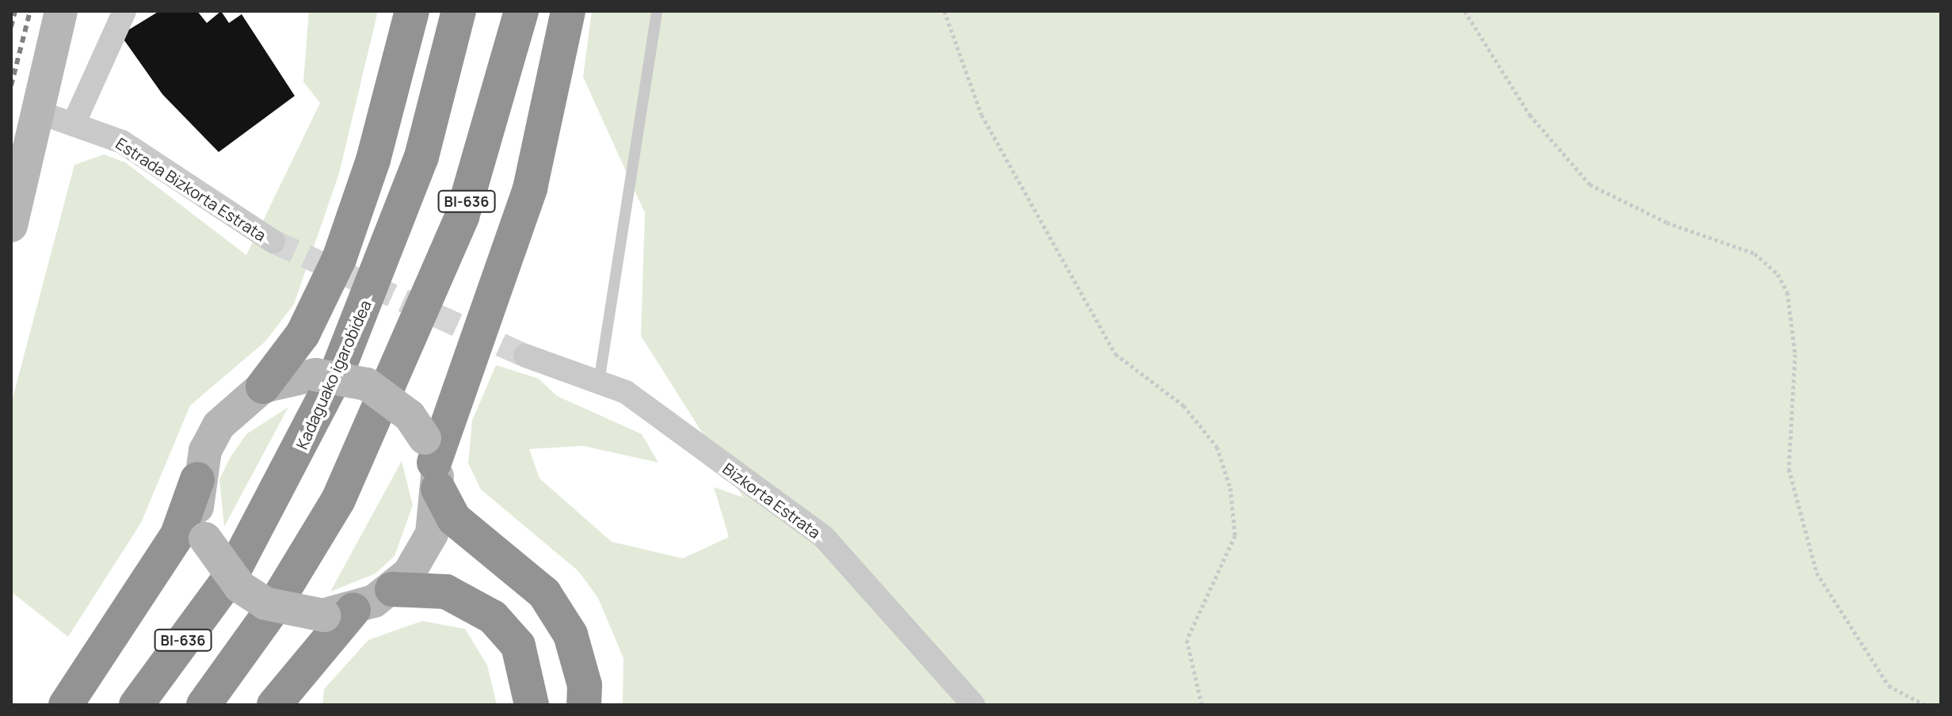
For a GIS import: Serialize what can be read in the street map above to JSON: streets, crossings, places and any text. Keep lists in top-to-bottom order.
{
  "streets": {
    "highway": ["BI-636", "Kadaguako igarobidea"],
    "street": ["Estrada Bizkorta Estrata", "Bizkorta Estrata"]
  }
}
